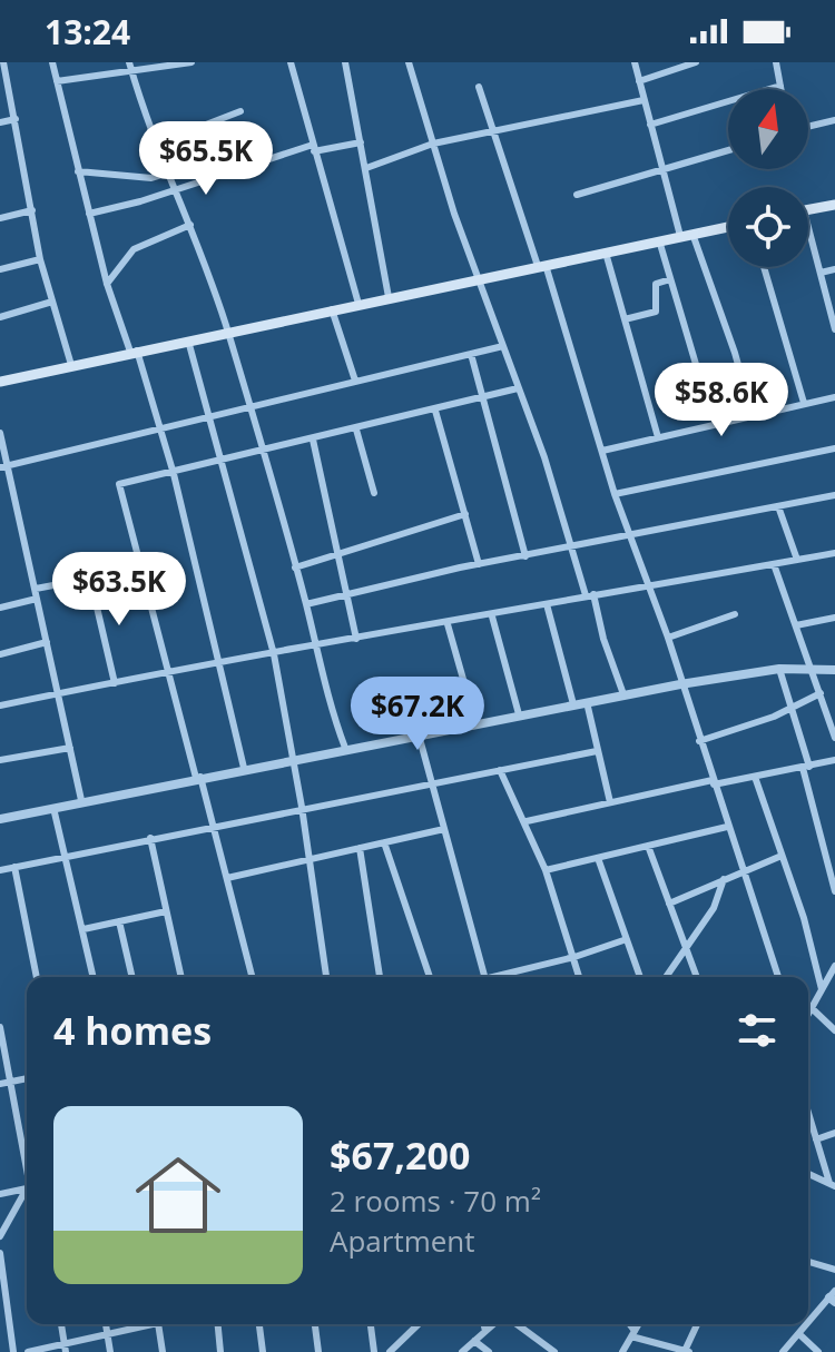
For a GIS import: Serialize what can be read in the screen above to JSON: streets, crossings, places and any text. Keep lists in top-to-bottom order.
{
  "north": "top",
  "page": {
    "status": "13:24",
    "price": [
      "$65.5K",
      "$58.6K",
      "$63.5K",
      "$67.2K"
    ],
    "heading": "4 homes",
    "list": [
      {
        "name": "$67,200",
        "note": "2 rooms · 70 m² · Apartment"
      }
    ]
  }
}
